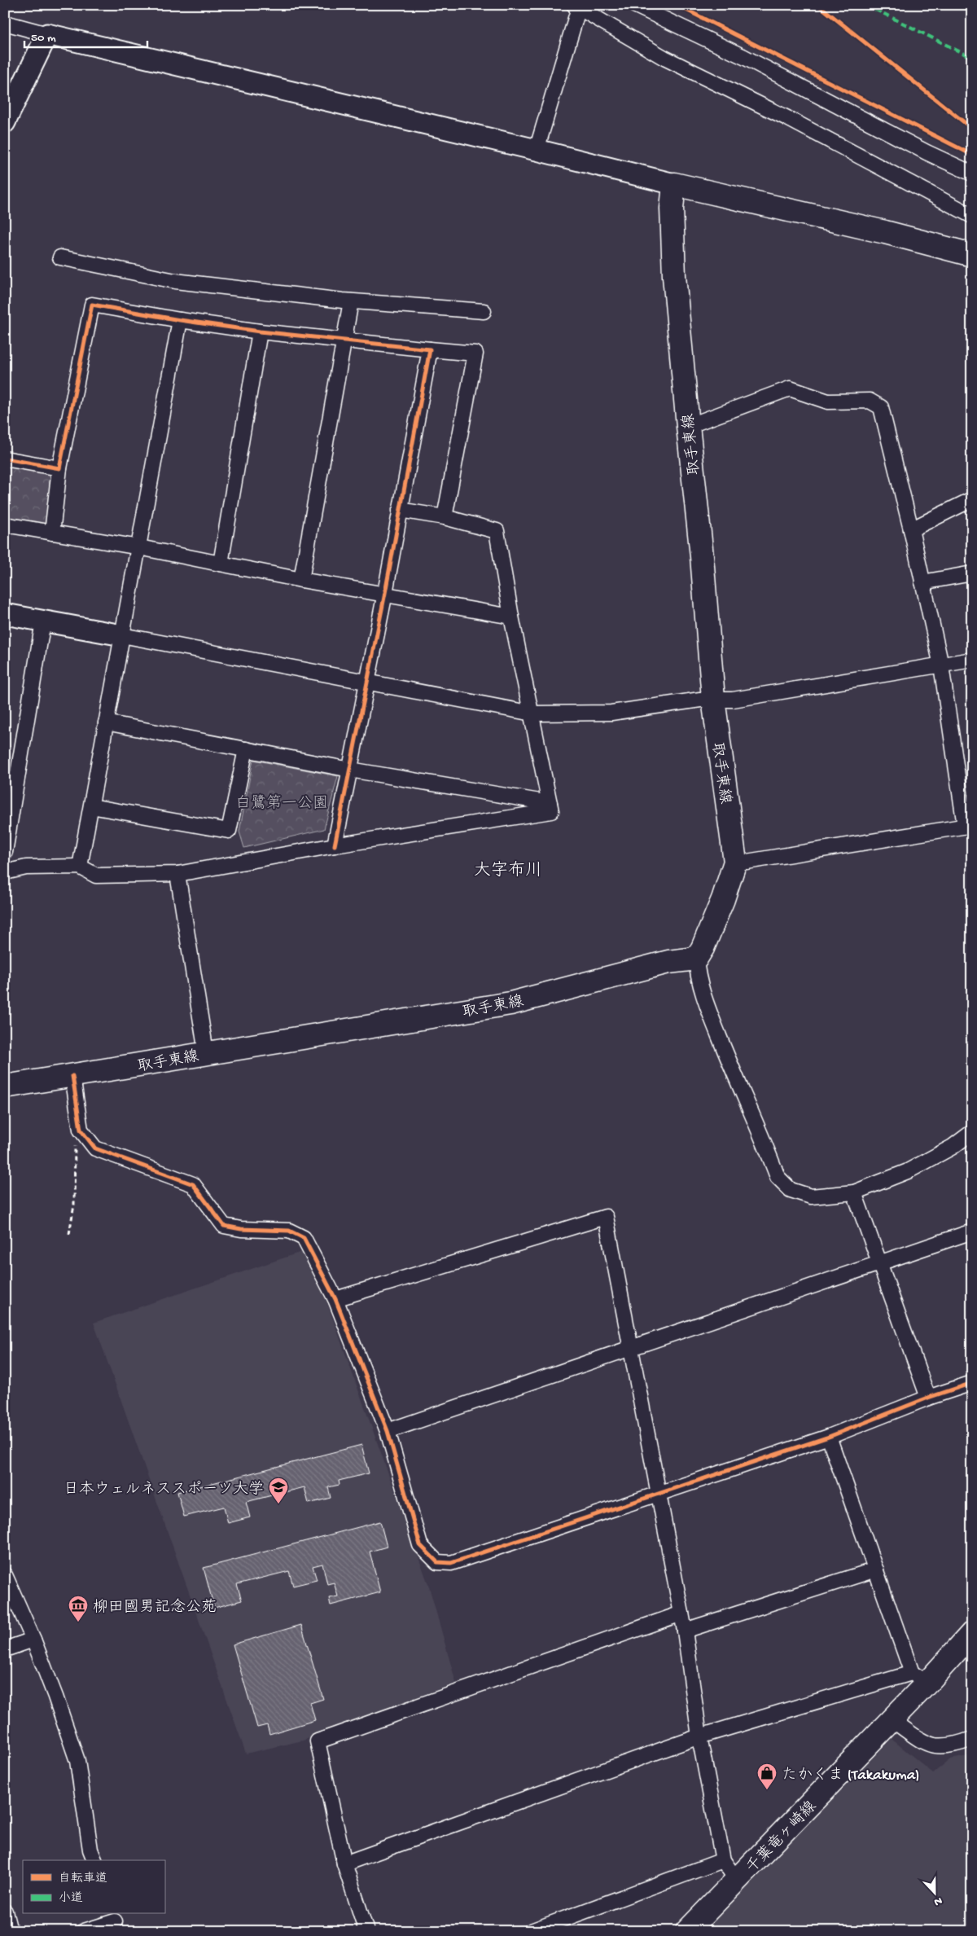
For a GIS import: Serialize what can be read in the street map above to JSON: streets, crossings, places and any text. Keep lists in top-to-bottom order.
{
  "streets": {
    "main road": ["取手東線", "千葉竜ヶ崎線"]
  },
  "districts": ["大字布川"],
  "parks": ["白鷺第一公園"],
  "places": {
    "school or university": ["日本ウェルネススポーツ大学"],
    "museum": ["柳田國男記念公苑"],
    "shop": ["たかくま (Takakuma)"]
  },
  "legend": ["自転車道", "小道"],
  "scale_bar": "50 m",
  "north": "bottom"
}
